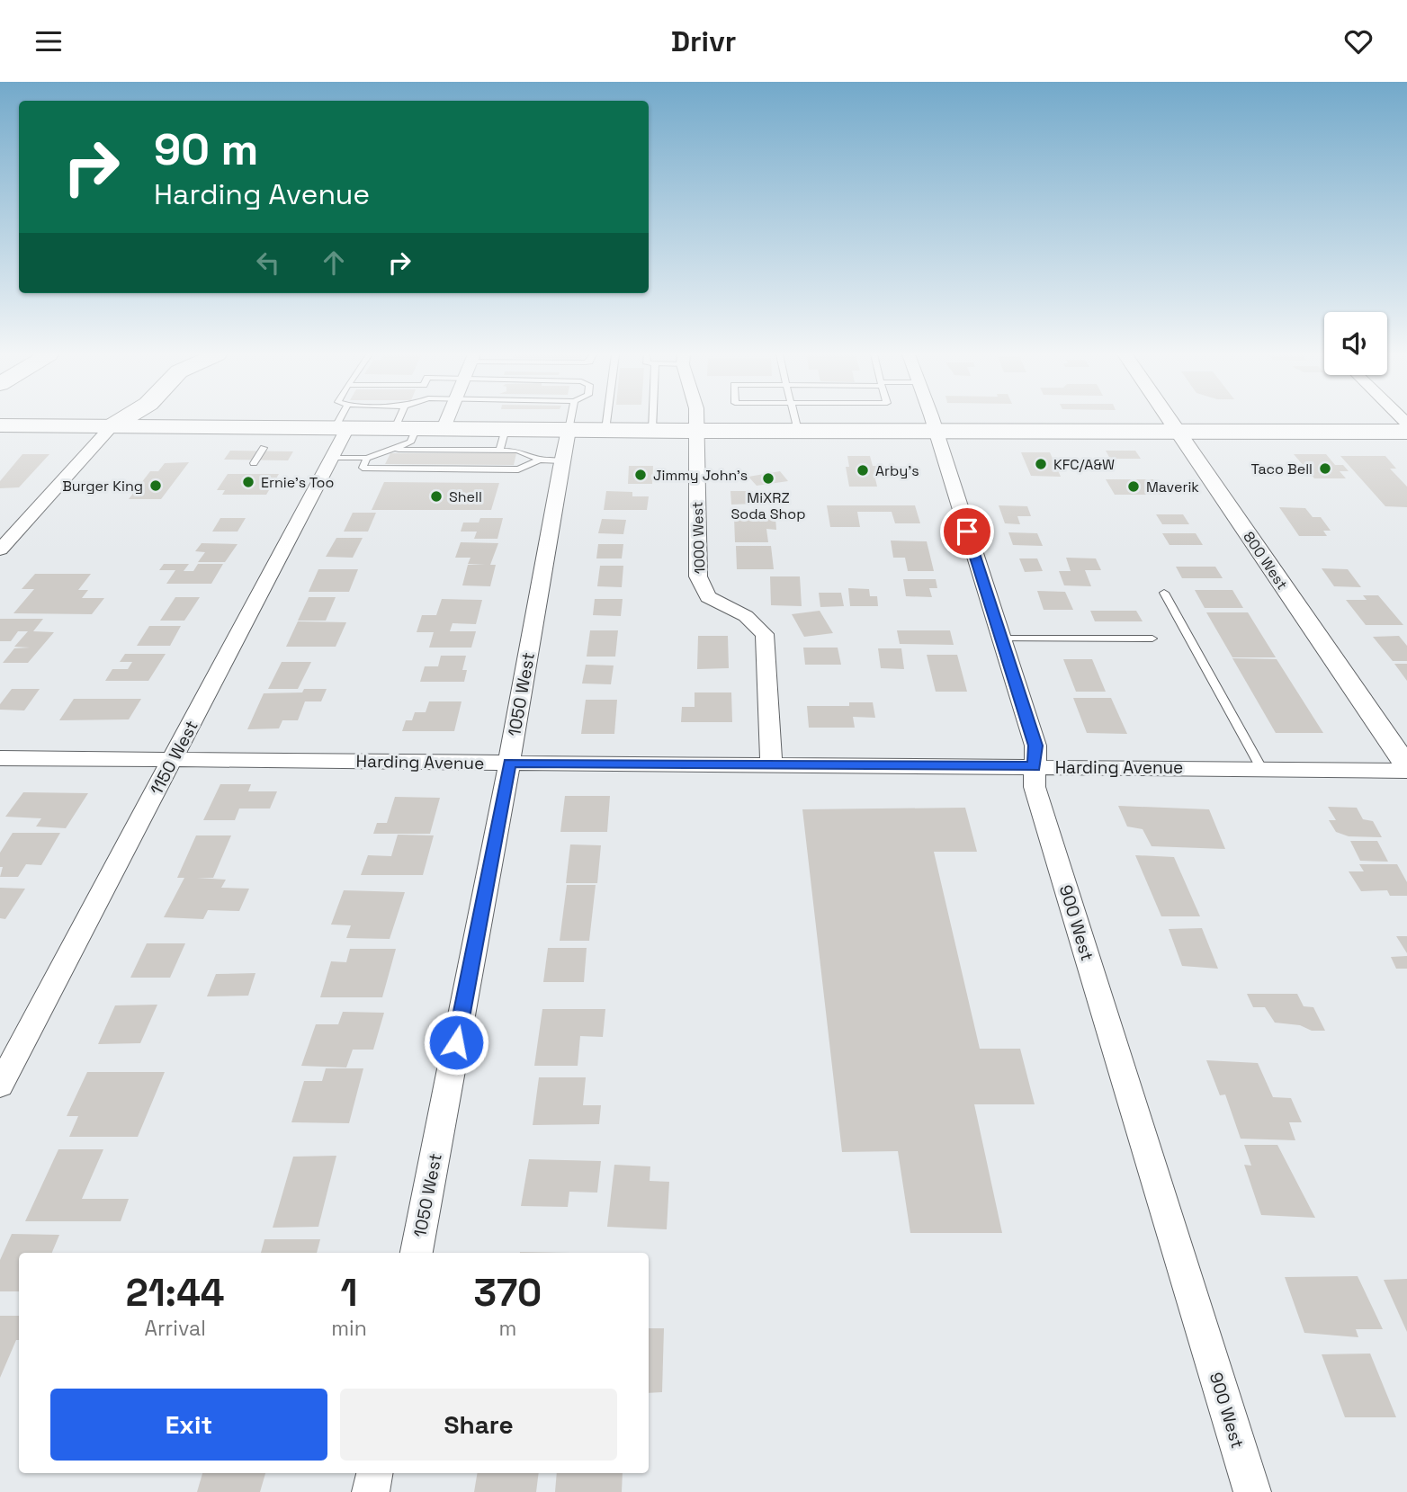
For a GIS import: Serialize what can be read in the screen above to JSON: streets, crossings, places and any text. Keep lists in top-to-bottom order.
{
  "streets": {
    "street": [
      "1000 West",
      "800 West",
      "1050 West",
      "1150 West",
      "Harding Avenue",
      "900 West"
    ]
  },
  "crossings": [
    ["1000 West", "Harding Avenue"],
    ["800 West", "Harding Avenue"],
    ["1050 West", "Harding Avenue"],
    ["1150 West", "Harding Avenue"],
    ["Harding Avenue", "900 West"]
  ],
  "places": [
    "KFC/A&W",
    "Taco Bell",
    "Arby's",
    "Jimmy John's",
    "MiXRZ Soda Shop",
    "Ernie's Too",
    "Burger King",
    "Maverik",
    "Shell"
  ],
  "page": {
    "header": "Drivr",
    "turn": ["90 m", "Harding Avenue"],
    "eta": [
      "21:44",
      "Arrival",
      "1",
      "min",
      "370",
      "m"
    ],
    "buttons": ["Exit", "Share"]
  }
}
